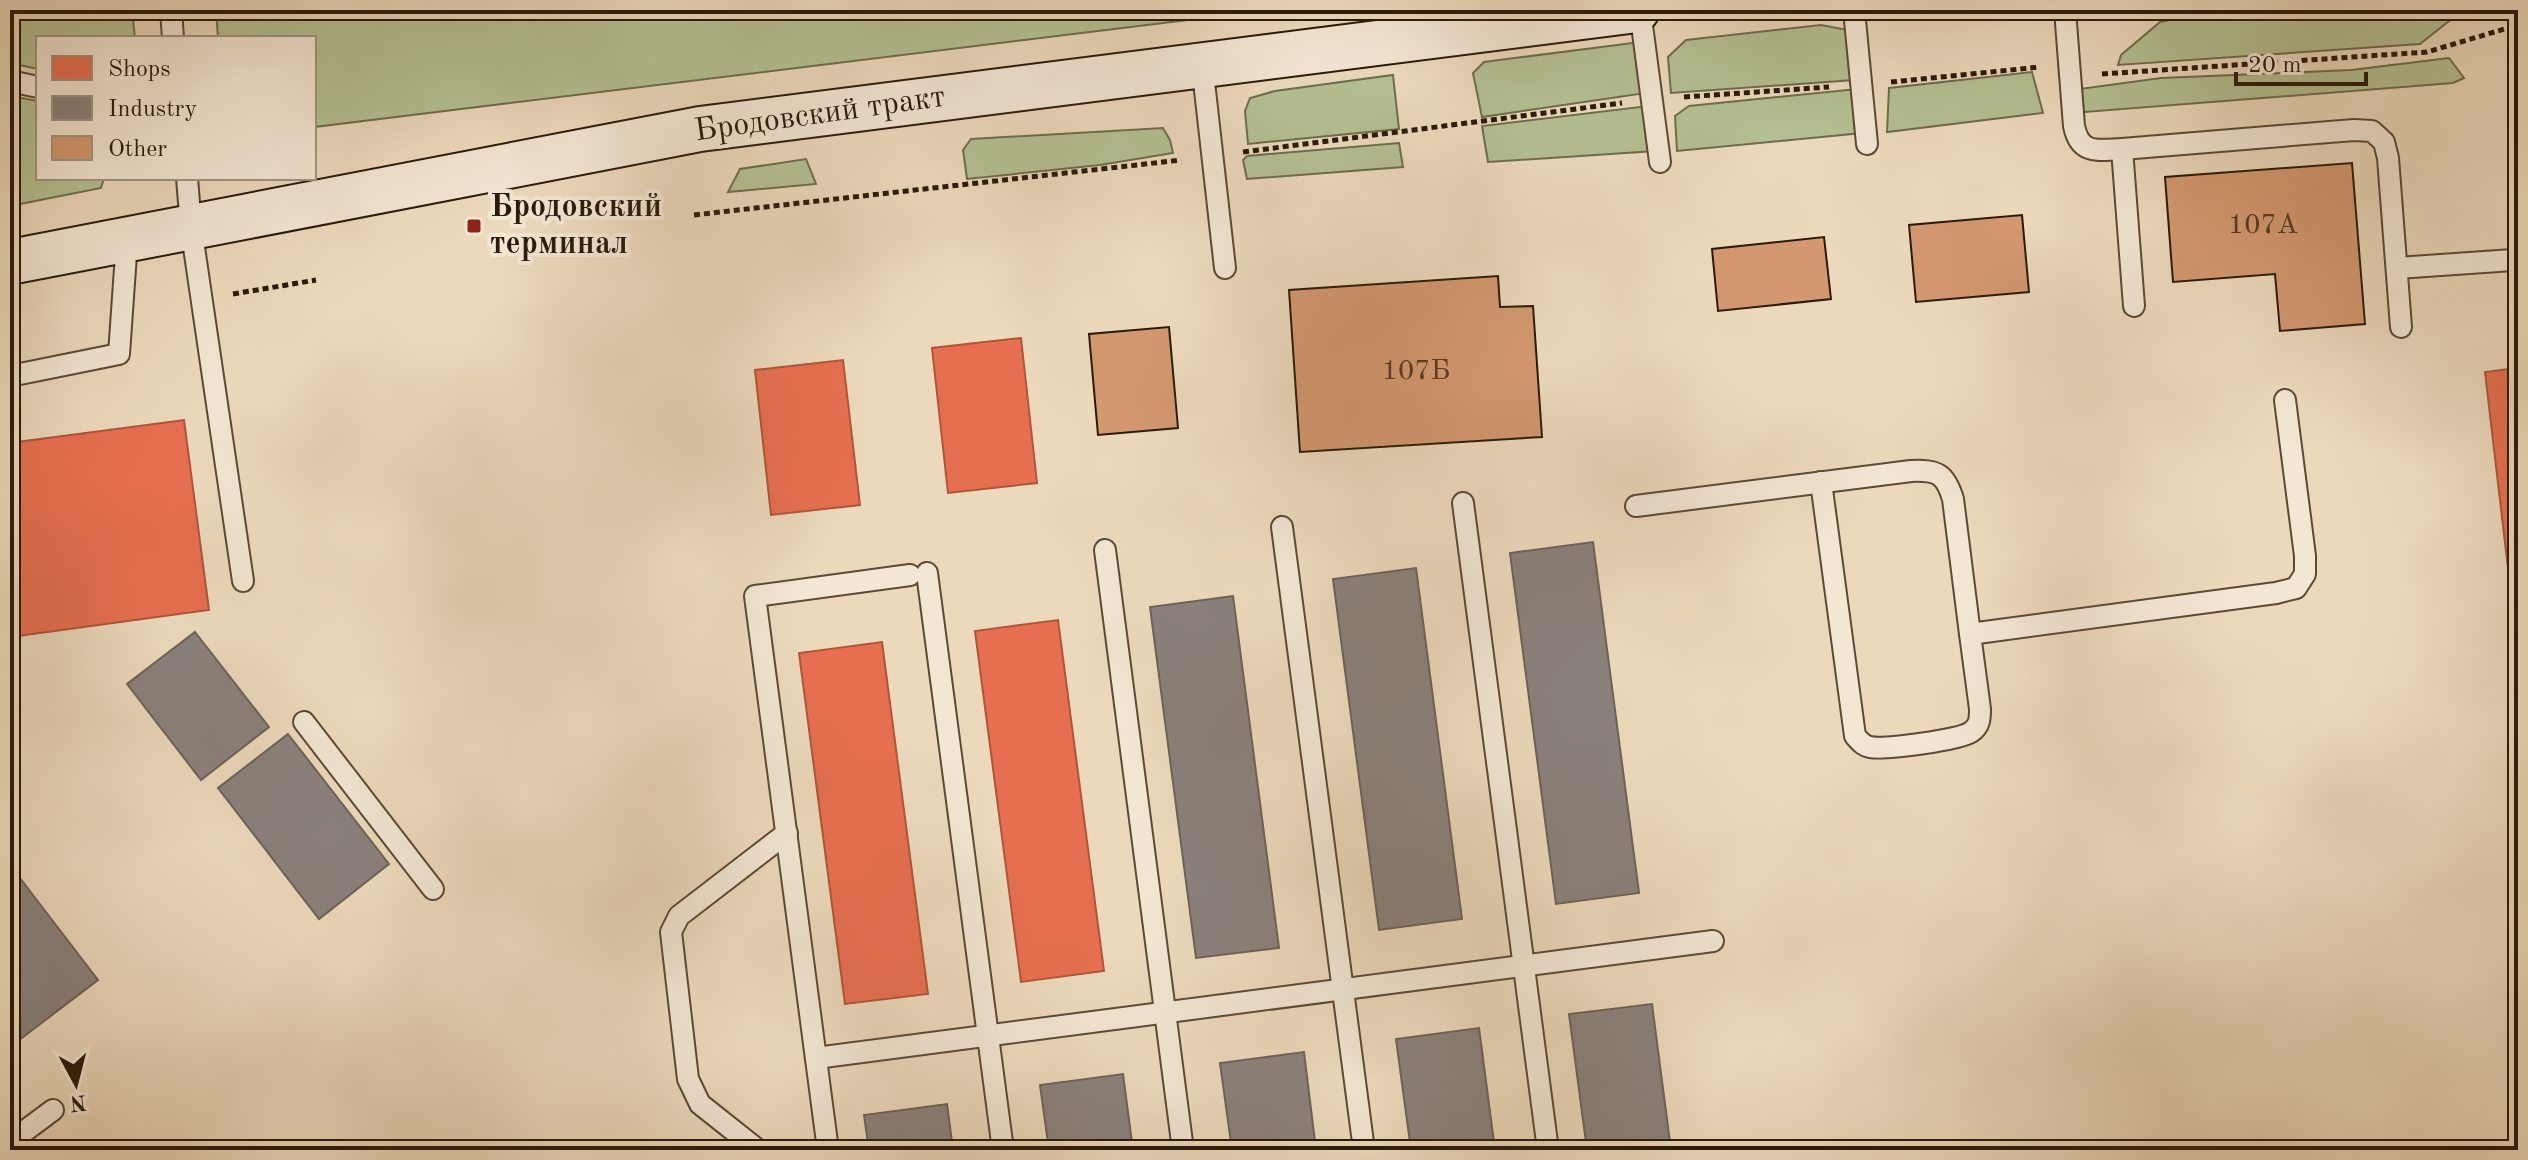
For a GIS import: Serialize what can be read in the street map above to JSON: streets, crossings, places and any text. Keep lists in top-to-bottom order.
{
  "streets": {
    "street": ["Бродовский тракт"]
  },
  "places": {
    "transit": ["Бродовский терминал"]
  },
  "house_numbers": ["107А", "107Б"],
  "legend": ["Shops", "Industry", "Other"],
  "scale_bar": "20 m",
  "north": "bottom"
}
